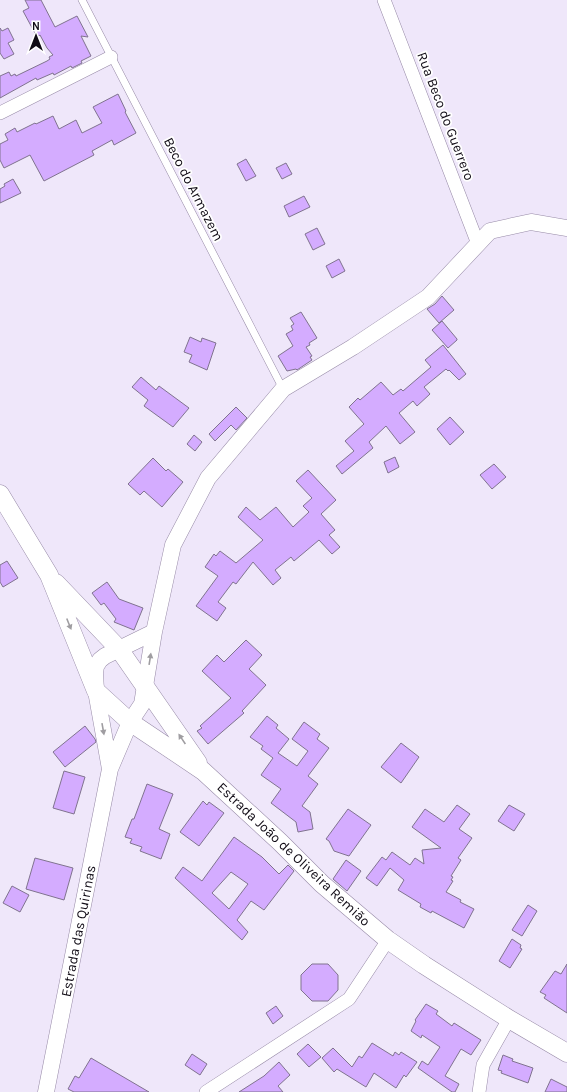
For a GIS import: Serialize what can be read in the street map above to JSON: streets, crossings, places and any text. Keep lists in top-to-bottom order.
{
  "streets": {
    "main road": ["Estrada João de Oliveira Remião"],
    "street": ["Rua Beco do Guerrero", "Estrada das Quirinas"],
    "lane": ["Beco do Armazem"]
  },
  "crossings": [
    ["Rua Beco do Guerrero", "Estrada das Quirinas"],
    ["Beco do Armazem", "Estrada das Quirinas"],
    ["Estrada João de Oliveira Remião", "Estrada das Quirinas"]
  ],
  "north": "top"
}
